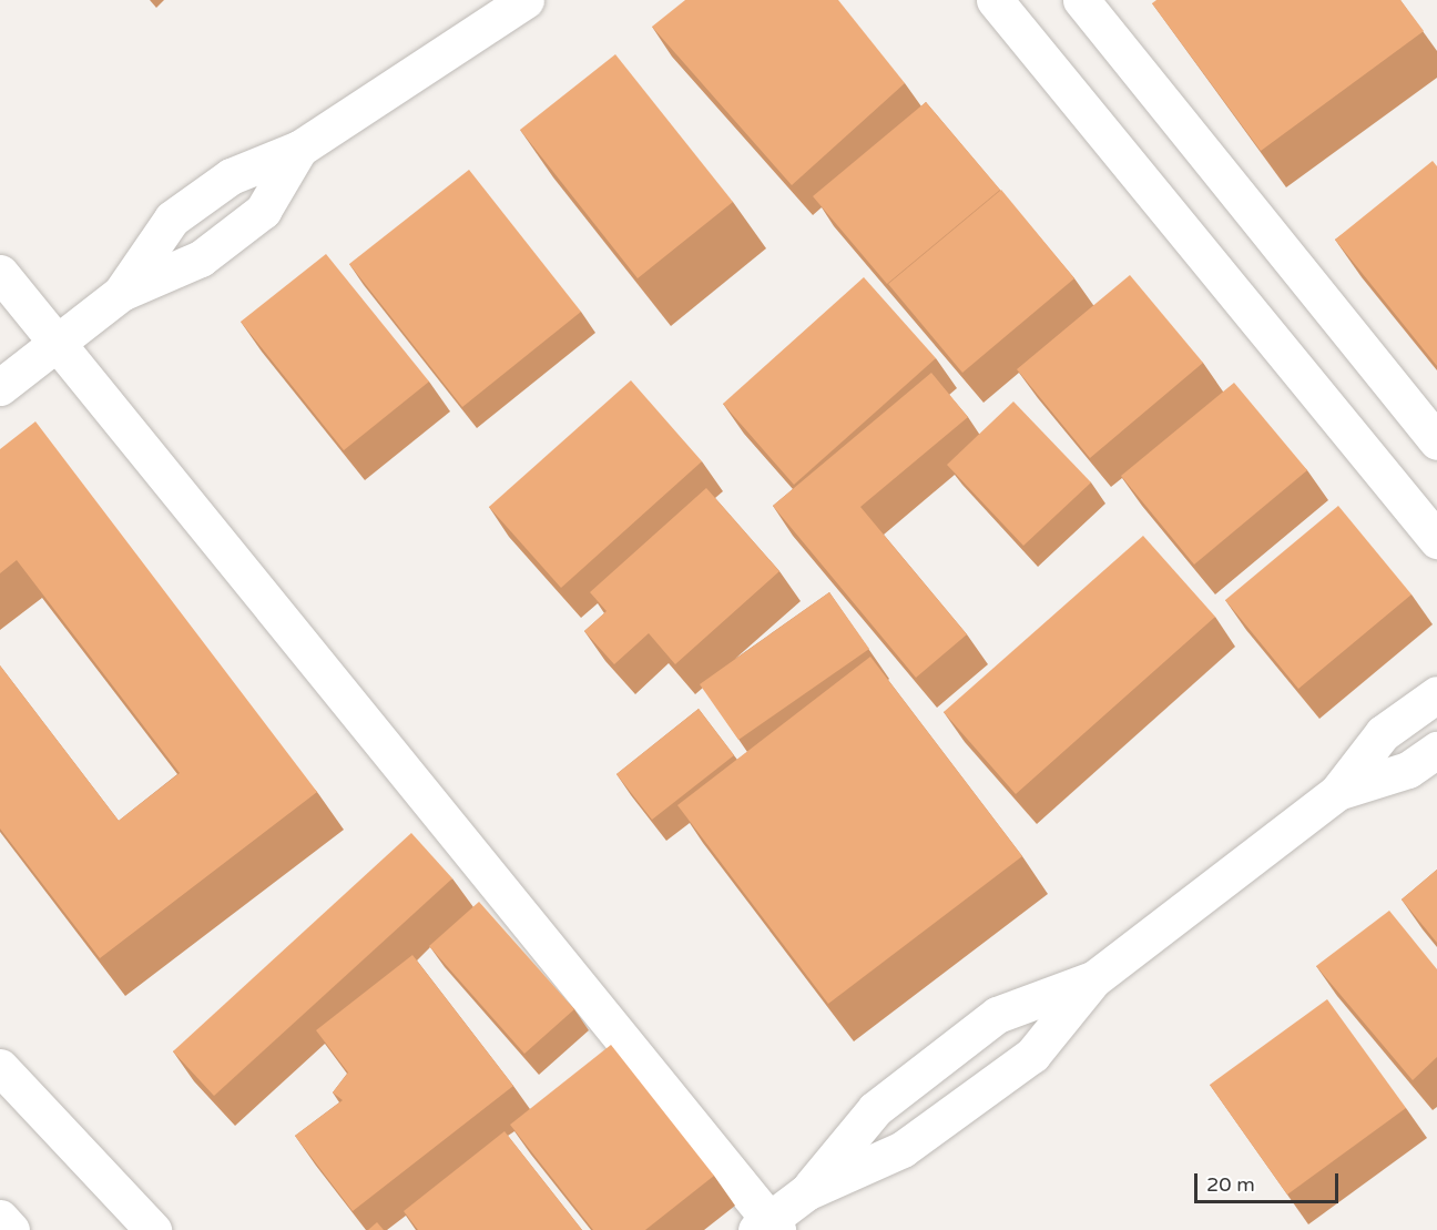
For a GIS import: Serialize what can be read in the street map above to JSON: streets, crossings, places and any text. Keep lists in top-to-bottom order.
{
  "scale_bar": "20 m"
}
